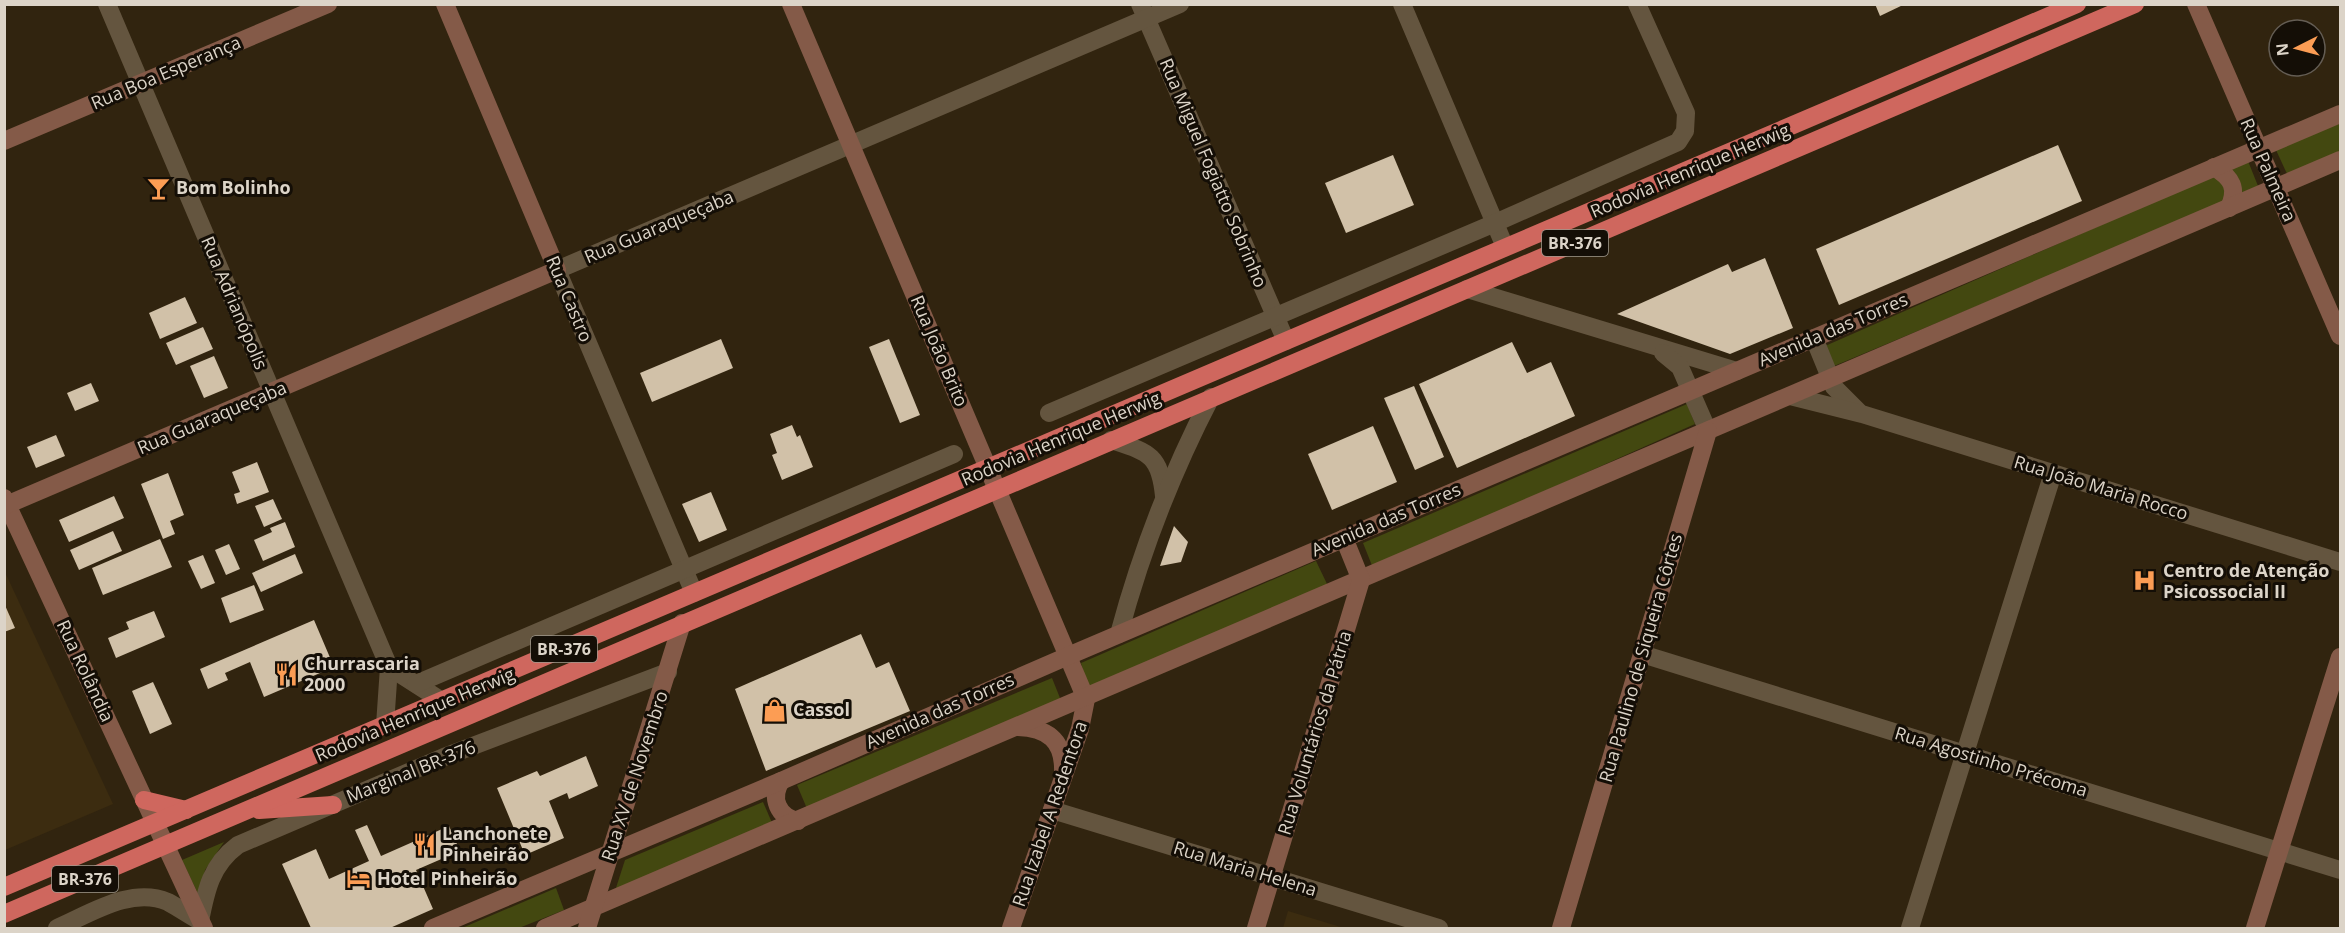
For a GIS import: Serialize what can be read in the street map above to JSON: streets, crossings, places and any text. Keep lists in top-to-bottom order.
{
  "streets": {
    "highway": ["Rodovia Henrique Herwig", "BR-376"],
    "main road": [
      "Rua Boa Esperança",
      "Rua Palmeira",
      "Rua Guaraqueçaba",
      "Rua Castro",
      "Avenida das Torres",
      "Rua João Brito",
      "Rua Paulino de Siqueira Côrtes",
      "Rua Rolândia",
      "Rua Voluntários da Pátria",
      "Rua XV de Novembro",
      "Rua Izabel A Redentora"
    ],
    "street": [
      "Rua Miguel Fogiatto Sobrinho",
      "Rua Adrianópolis",
      "Rua João Maria Rocco",
      "Rua Agostinho Précoma",
      "Marginal BR-376",
      "Rua Maria Helena"
    ]
  },
  "crossings": [
    ["Rua Boa Esperança", "Rua Adrianópolis"],
    ["Rua Palmeira", "Avenida das Torres"],
    ["Rodovia Henrique Herwig", "Rua Miguel Fogiatto Sobrinho"],
    ["Rodovia Henrique Herwig", "Rua Castro"],
    ["Rodovia Henrique Herwig", "Rua Adrianópolis"],
    ["Rodovia Henrique Herwig", "Rua Rolândia"],
    ["Rodovia Henrique Herwig", "Rua XV de Novembro"],
    ["Rua Miguel Fogiatto Sobrinho", "Rua Guaraqueçaba"],
    ["Rua Guaraqueçaba", "Rua Castro"],
    ["Rua Guaraqueçaba", "Rua Adrianópolis"],
    ["Rua Guaraqueçaba", "Rua João Brito"],
    ["Rua Guaraqueçaba", "Rua Rolândia"],
    ["Avenida das Torres", "Rua João Brito"],
    ["Avenida das Torres", "Rua João Maria Rocco"],
    ["Avenida das Torres", "Rua XV de Novembro"],
    ["Rua João Brito", "Rua Izabel A Redentora"],
    ["Rua Paulino de Siqueira Côrtes", "Rua Agostinho Précoma"],
    ["Rua Rolândia", "Marginal BR-376"],
    ["Rua Voluntários da Pátria", "Rua Maria Helena"],
    ["Marginal BR-376", "Rua XV de Novembro"],
    ["Rua Izabel A Redentora", "Rua Maria Helena"]
  ],
  "places": {
    "bar": ["Bom Bolinho"],
    "hospital": ["Centro de Atenção Psicossocial II"],
    "restaurant": ["Churrascaria 2000", "Lanchonete Pinheirão"],
    "shop": ["Cassol"],
    "hotel": ["Hotel Pinheirão"]
  },
  "north": "left"
}
